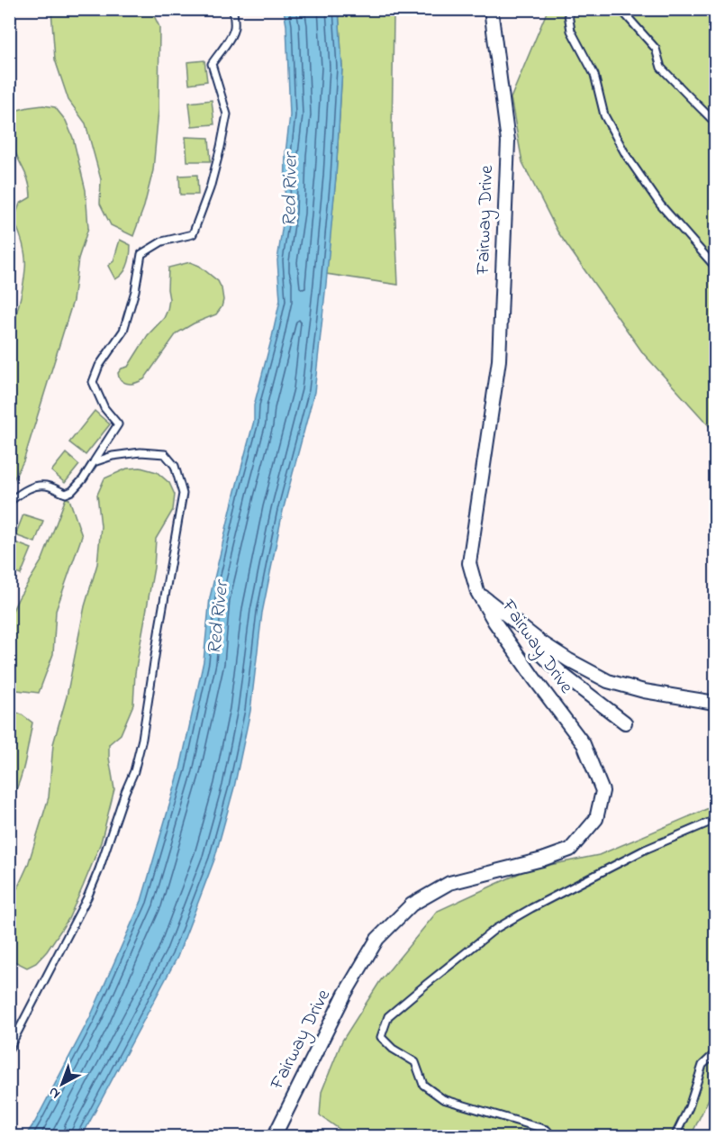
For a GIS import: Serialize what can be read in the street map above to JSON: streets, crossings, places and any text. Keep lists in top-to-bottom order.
{
  "streets": {
    "street": ["Fairway Drive"]
  },
  "water": ["Red River"],
  "north": "bottom left"
}
